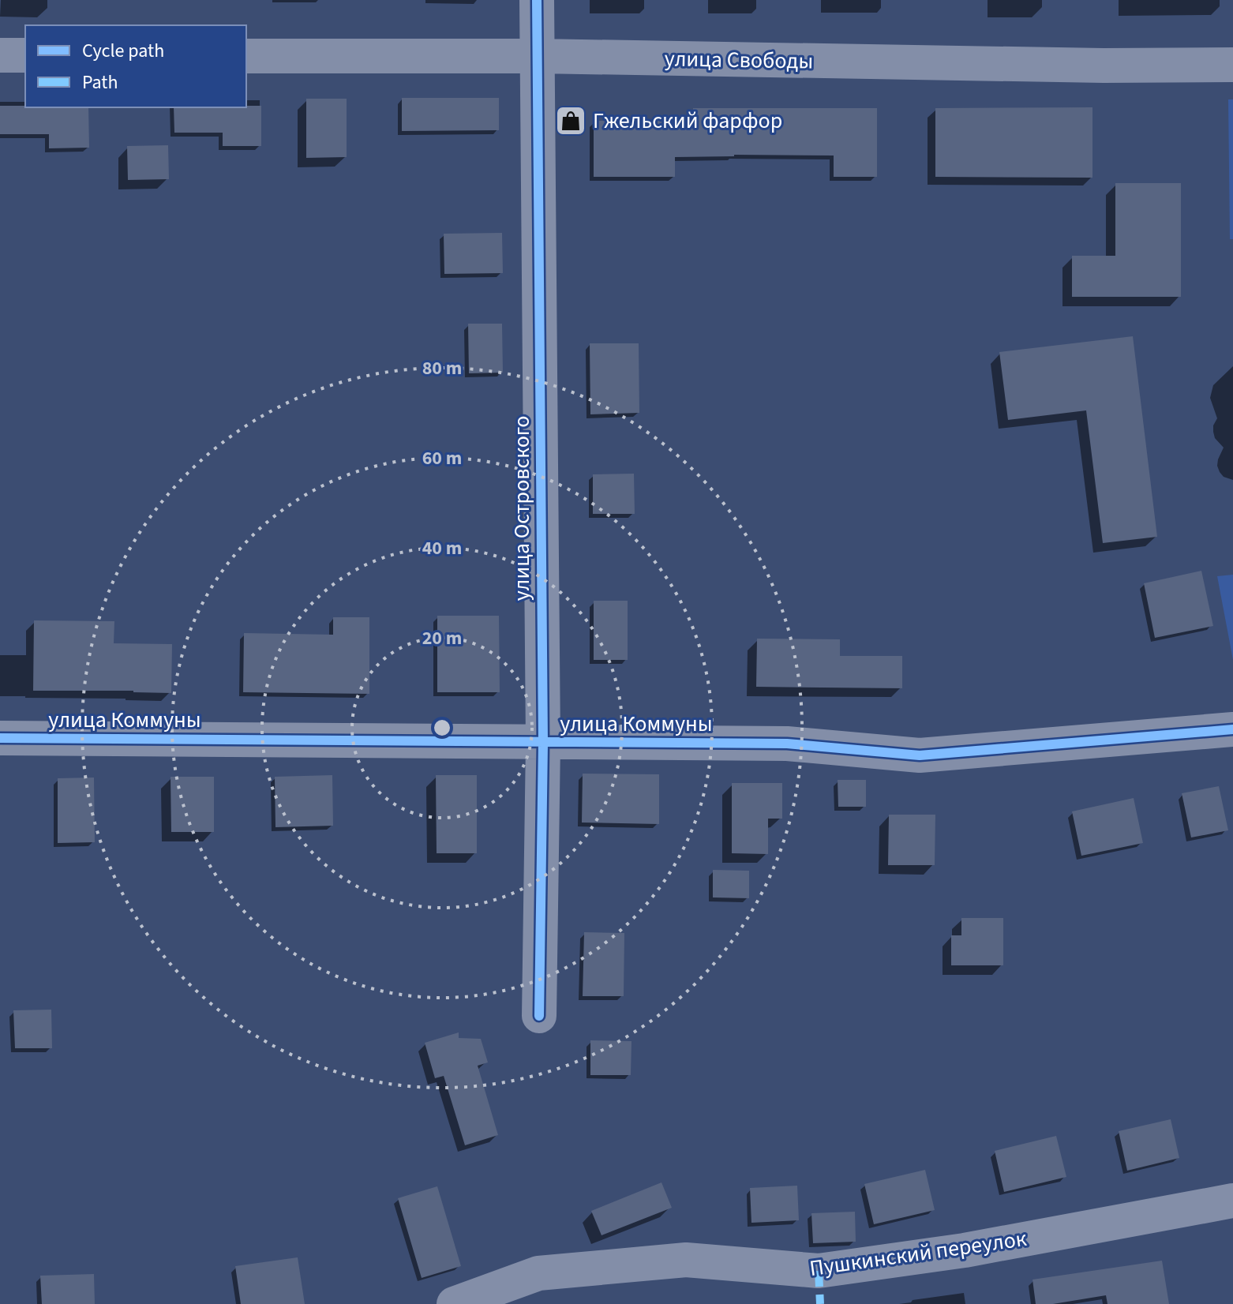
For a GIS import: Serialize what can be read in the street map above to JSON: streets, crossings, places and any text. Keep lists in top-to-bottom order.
{
  "streets": {
    "street": [
      "улица Свободы",
      "улица Островского",
      "улица Коммуны",
      "Пушкинский переулок"
    ]
  },
  "crossings": [
    ["улица Свободы", "улица Островского"],
    ["улица Островского", "улица Коммуны"]
  ],
  "places": {
    "shop": ["Гжельский фарфор"]
  },
  "legend": ["Cycle path", "Path"],
  "rings": [
    "80 m",
    "60 m",
    "40 m",
    "20 m"
  ]
}
